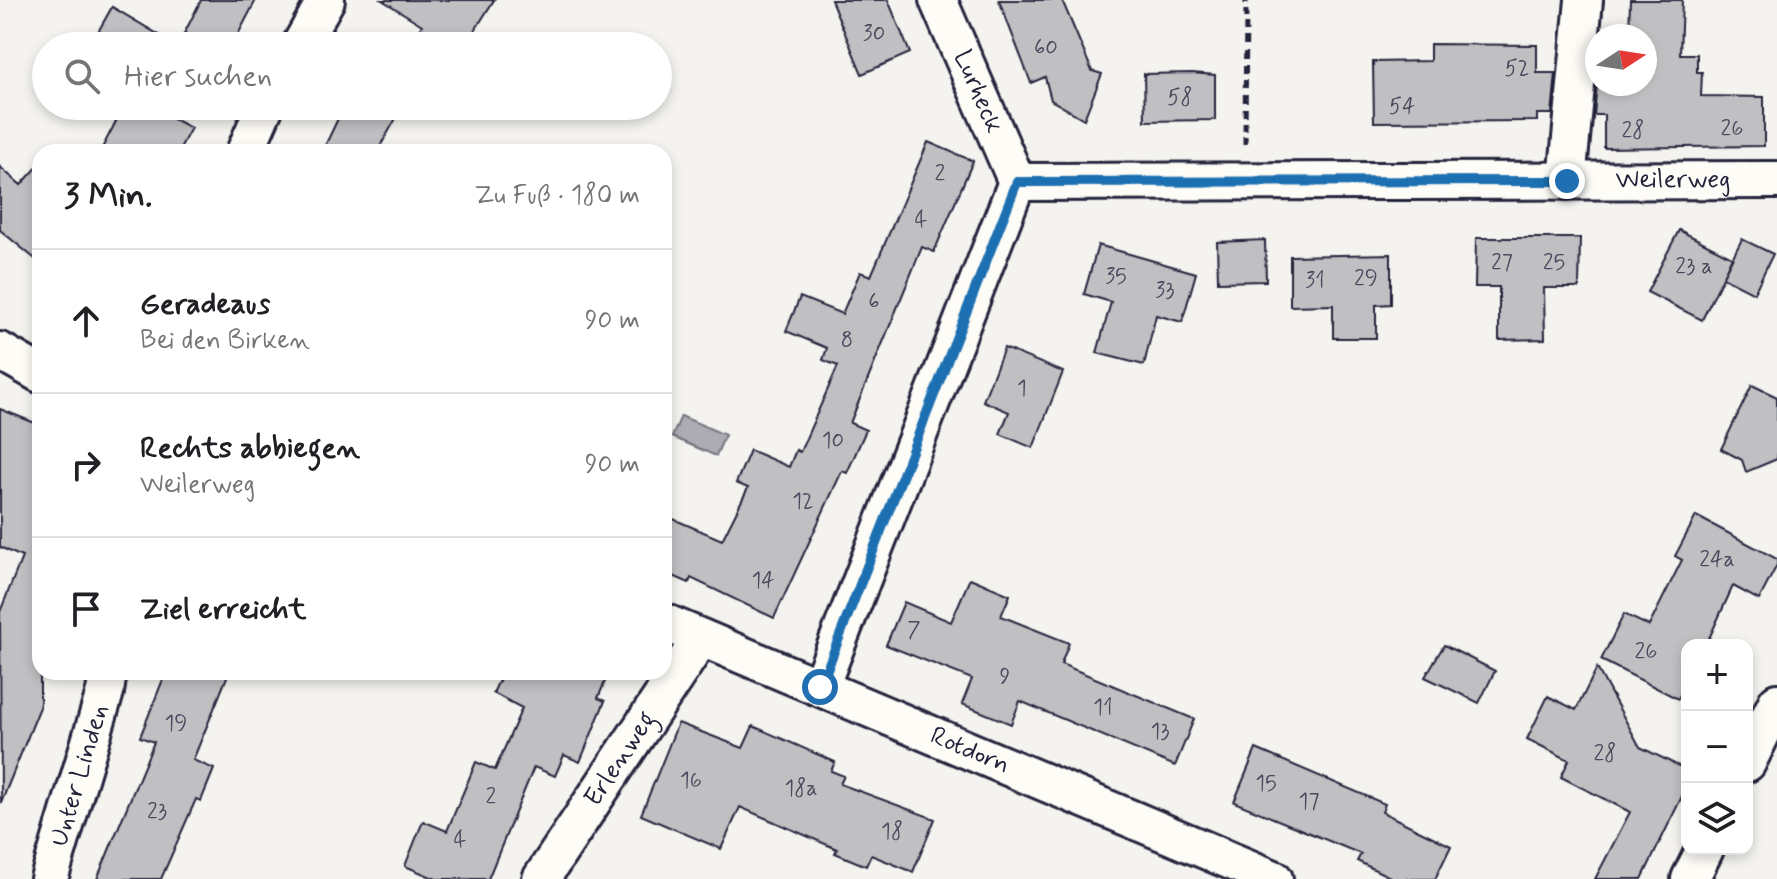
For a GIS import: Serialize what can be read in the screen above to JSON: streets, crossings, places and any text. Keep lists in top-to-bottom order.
{
  "streets": {
    "street": [
      "Lurheck",
      "Weilerweg",
      "Rotdorn",
      "Erlenweg",
      "Unter Linden"
    ]
  },
  "crossings": [
    ["Lurheck", "Weilerweg"],
    ["Rotdorn", "Erlenweg"]
  ],
  "house_numbers": [
    "30",
    "60",
    "52",
    "58",
    "54",
    "26",
    "28",
    "2",
    "4",
    "27",
    "25",
    "23 a",
    "35",
    "29",
    "31",
    "33",
    "6",
    "8",
    "1",
    "10",
    "12",
    "24a",
    "14",
    "7",
    "26",
    "9",
    "11",
    "19",
    "13",
    "28",
    "16",
    "15",
    "18a",
    "2",
    "17",
    "23",
    "18",
    "4"
  ],
  "north": "right",
  "page": {
    "search": "Hier suchen",
    "heading": ["3 Min.", "Zu Fuß · 180 m"],
    "list": [
      ["Geradeaus", "Bei den Birken", "90 m"],
      ["Rechts abbiegen", "Weilerweg", "90 m"],
      "Ziel erreicht"
    ],
    "map_buttons": ["+", "−"]
  }
}
